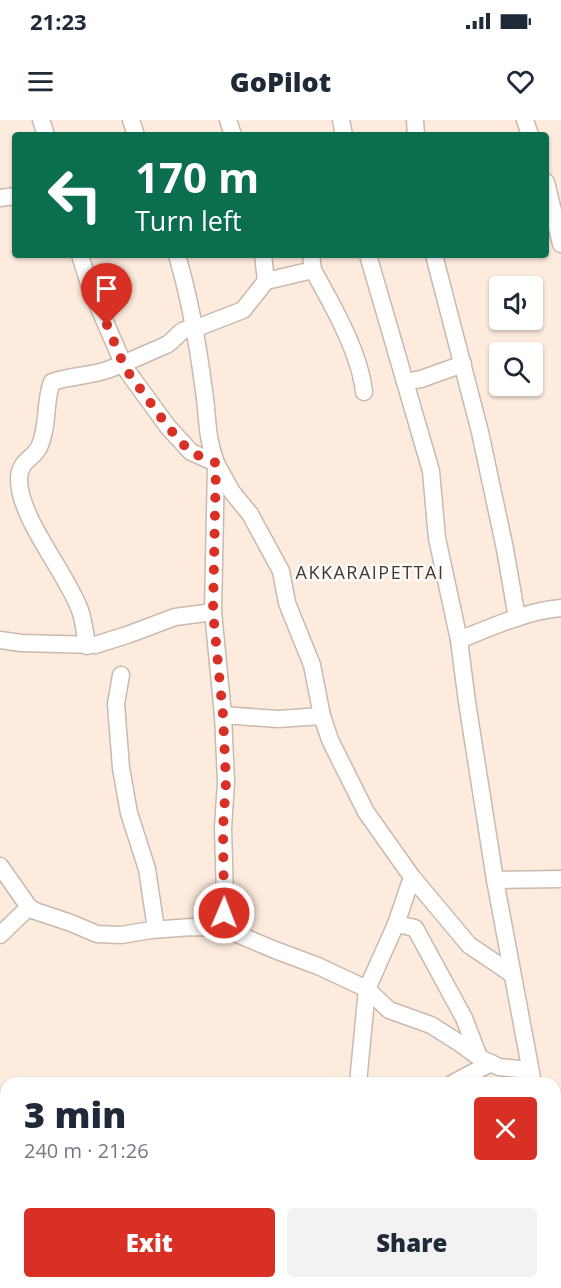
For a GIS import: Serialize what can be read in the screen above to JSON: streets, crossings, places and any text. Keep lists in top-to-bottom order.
{
  "districts": ["AKKARAIPETTAI"],
  "page": {
    "status": "21:23",
    "header": "GoPilot",
    "turn": ["170 m", "Turn left"],
    "heading": ["3 min", "240 m · 21:26"],
    "buttons": ["Exit", "Share"]
  }
}
